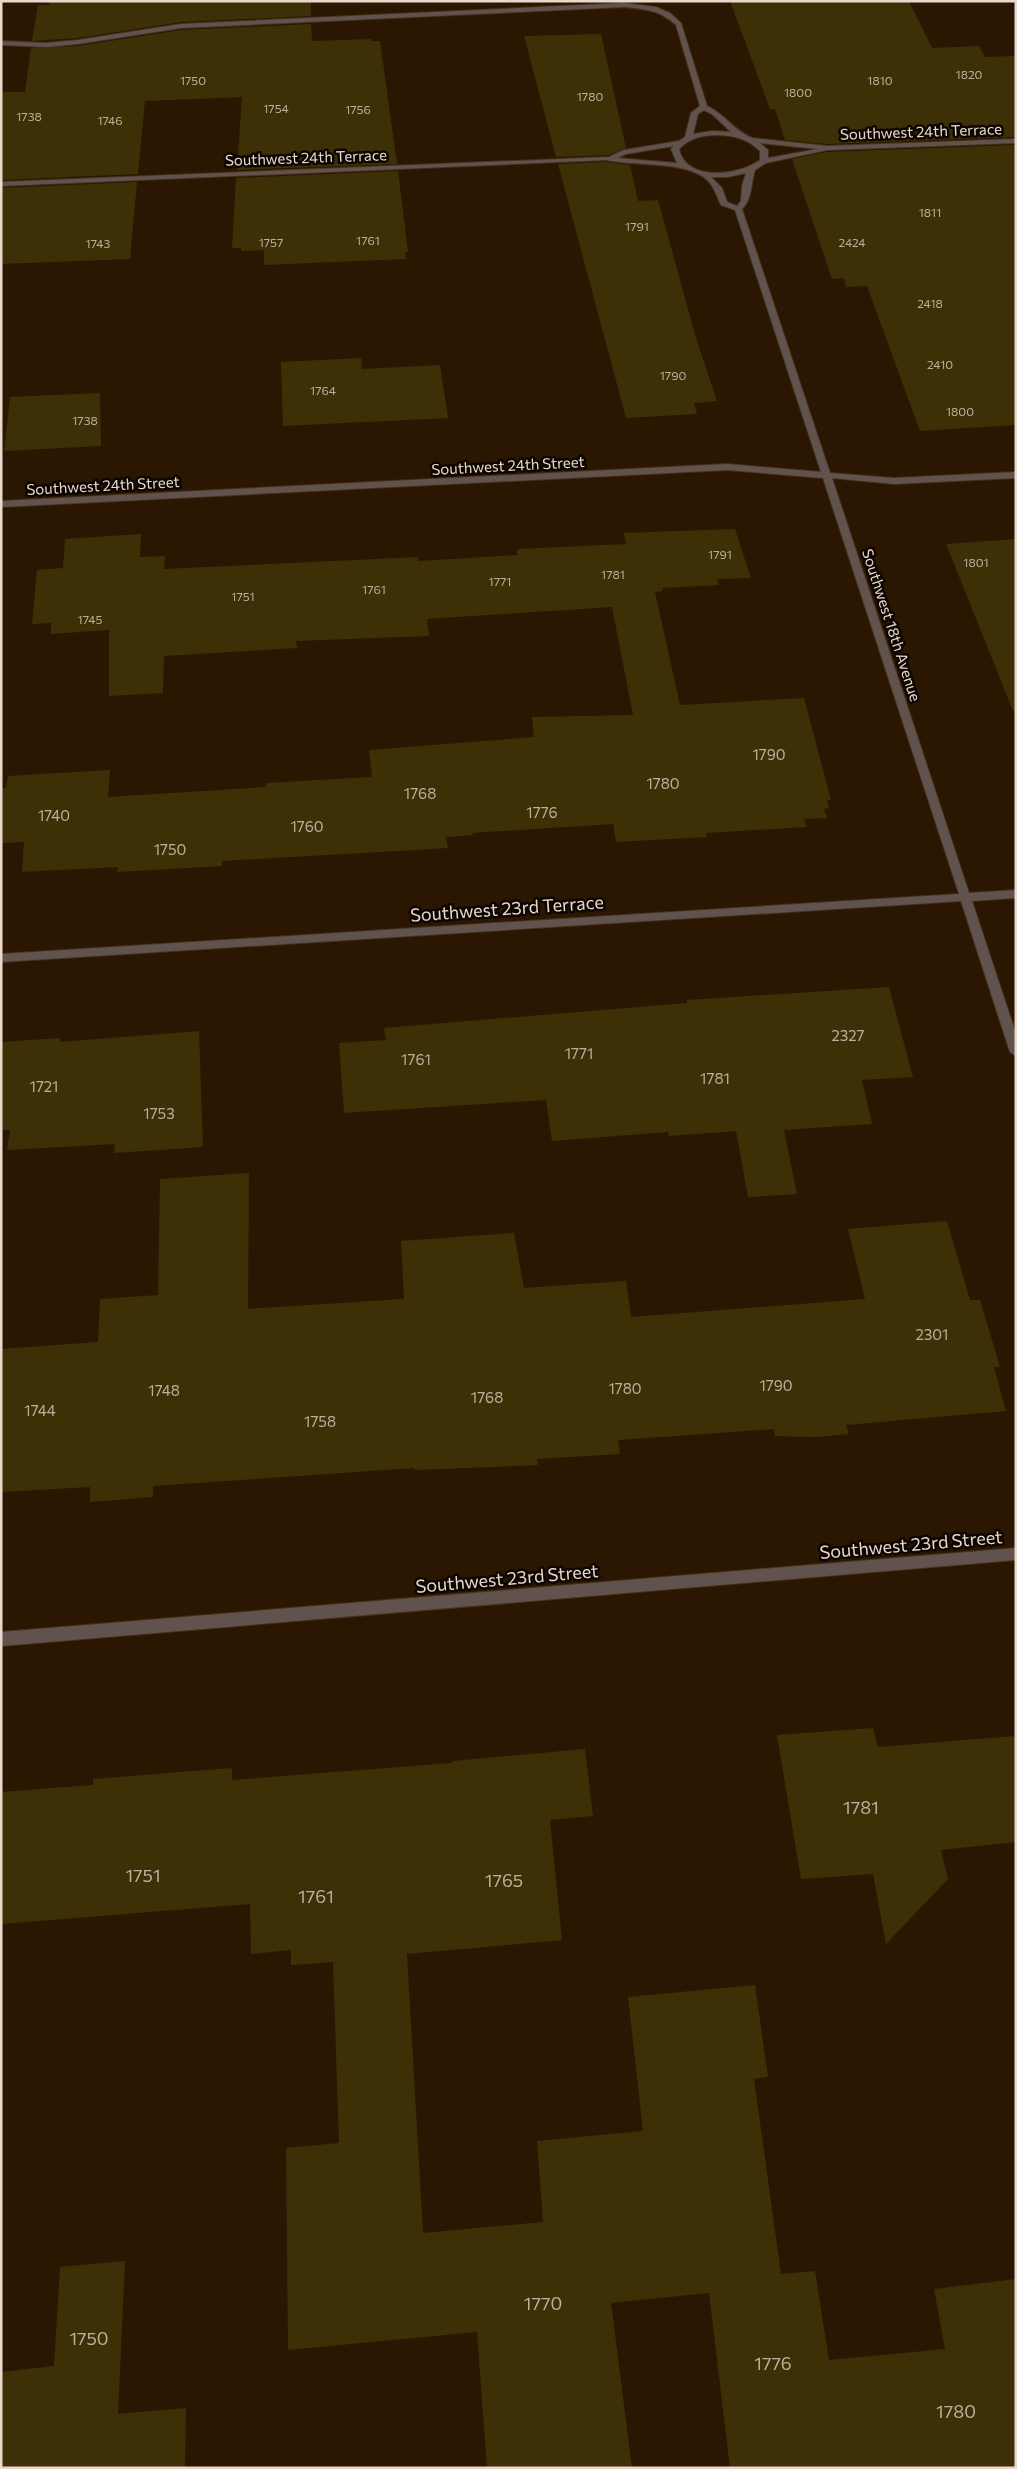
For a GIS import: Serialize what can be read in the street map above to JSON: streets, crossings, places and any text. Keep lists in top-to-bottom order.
{
  "streets": {
    "street": [
      "Southwest 24th Terrace",
      "Southwest 24th Street",
      "Southwest 18th Avenue",
      "Southwest 23rd Terrace",
      "Southwest 23rd Street"
    ]
  },
  "crossings": [
    ["Southwest 24th Street", "Southwest 18th Avenue"],
    ["Southwest 18th Avenue", "Southwest 23rd Terrace"]
  ],
  "house_numbers": [
    "1820",
    "1750",
    "1810",
    "1800",
    "1780",
    "1754",
    "1756",
    "1738",
    "1746",
    "1811",
    "1791",
    "1761",
    "1757",
    "2424",
    "1743",
    "2418",
    "2410",
    "1790",
    "1764",
    "1800",
    "1738",
    "1791",
    "1801",
    "1781",
    "1771",
    "1761",
    "1751",
    "1745",
    "1790",
    "1780",
    "1768",
    "1776",
    "1740",
    "1760",
    "1750",
    "2327",
    "1771",
    "1761",
    "1781",
    "1721",
    "1753",
    "2301",
    "1790",
    "1780",
    "1748",
    "1768",
    "1744",
    "1758",
    "1781",
    "1751",
    "1765",
    "1761",
    "1770",
    "1750",
    "1776",
    "1780"
  ]
}
